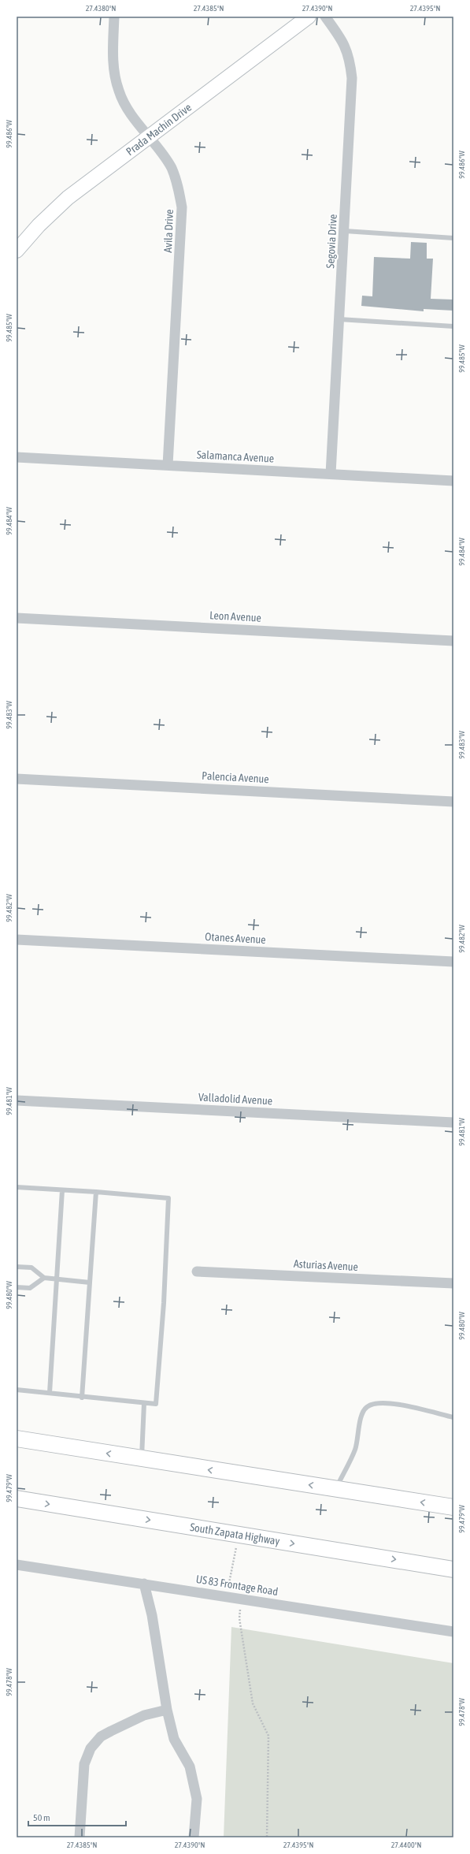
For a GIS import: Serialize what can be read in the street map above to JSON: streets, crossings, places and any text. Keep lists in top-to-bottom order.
{
  "streets": {
    "main road": ["South Zapata Highway"],
    "street": [
      "Prada Machin Drive",
      "Avila Drive",
      "Segovia Drive",
      "Salamanca Avenue",
      "Leon Avenue",
      "Palencia Avenue",
      "Otanes Avenue",
      "Valladolid Avenue",
      "Asturias Avenue",
      "US 83 Frontage Road"
    ]
  },
  "crossings": [
    ["Prada Machin Drive", "Avila Drive"],
    ["Avila Drive", "Salamanca Avenue"],
    ["Segovia Drive", "Salamanca Avenue"]
  ],
  "scale_bar": "50 m",
  "coordinates": [
    "27.4380°N",
    "27.4385°N",
    "27.4390°N",
    "27.4395°N",
    "99.486°W",
    "99.485°W",
    "99.484°W",
    "99.483°W",
    "99.482°W",
    "99.481°W",
    "99.480°W",
    "99.479°W",
    "99.478°W",
    "27.4400°N"
  ]
}
